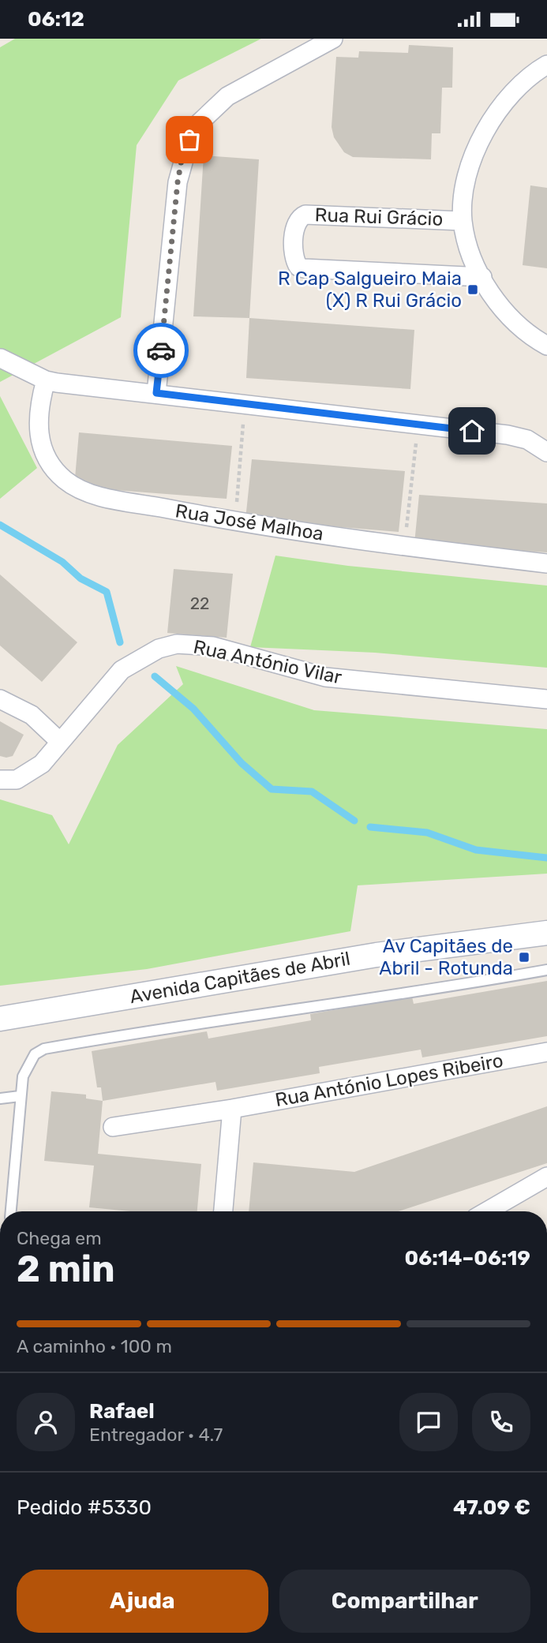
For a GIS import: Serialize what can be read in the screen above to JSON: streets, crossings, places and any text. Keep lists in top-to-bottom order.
{
  "streets": {
    "street": [
      "Rua Rui Grácio",
      "Rua José Malhoa",
      "Rua António Vilar",
      "Avenida Capitães de Abril",
      "Rua António Lopes Ribeiro"
    ]
  },
  "places": {
    "transit": ["R Cap Salgueiro Maia (X) R Rui Grácio", "Av Capitães de Abril - Rotunda"]
  },
  "house_numbers": ["22"],
  "page": {
    "status": "06:12",
    "heading": ["2 min", "Chega em", "06:14–06:19"],
    "panel": [
      "Rafael",
      "Entregador · 4.7",
      "Pedido #5330",
      "47.09 €"
    ],
    "bar": "A caminho · 100 m",
    "buttons": ["Ajuda", "Compartilhar"]
  }
}
